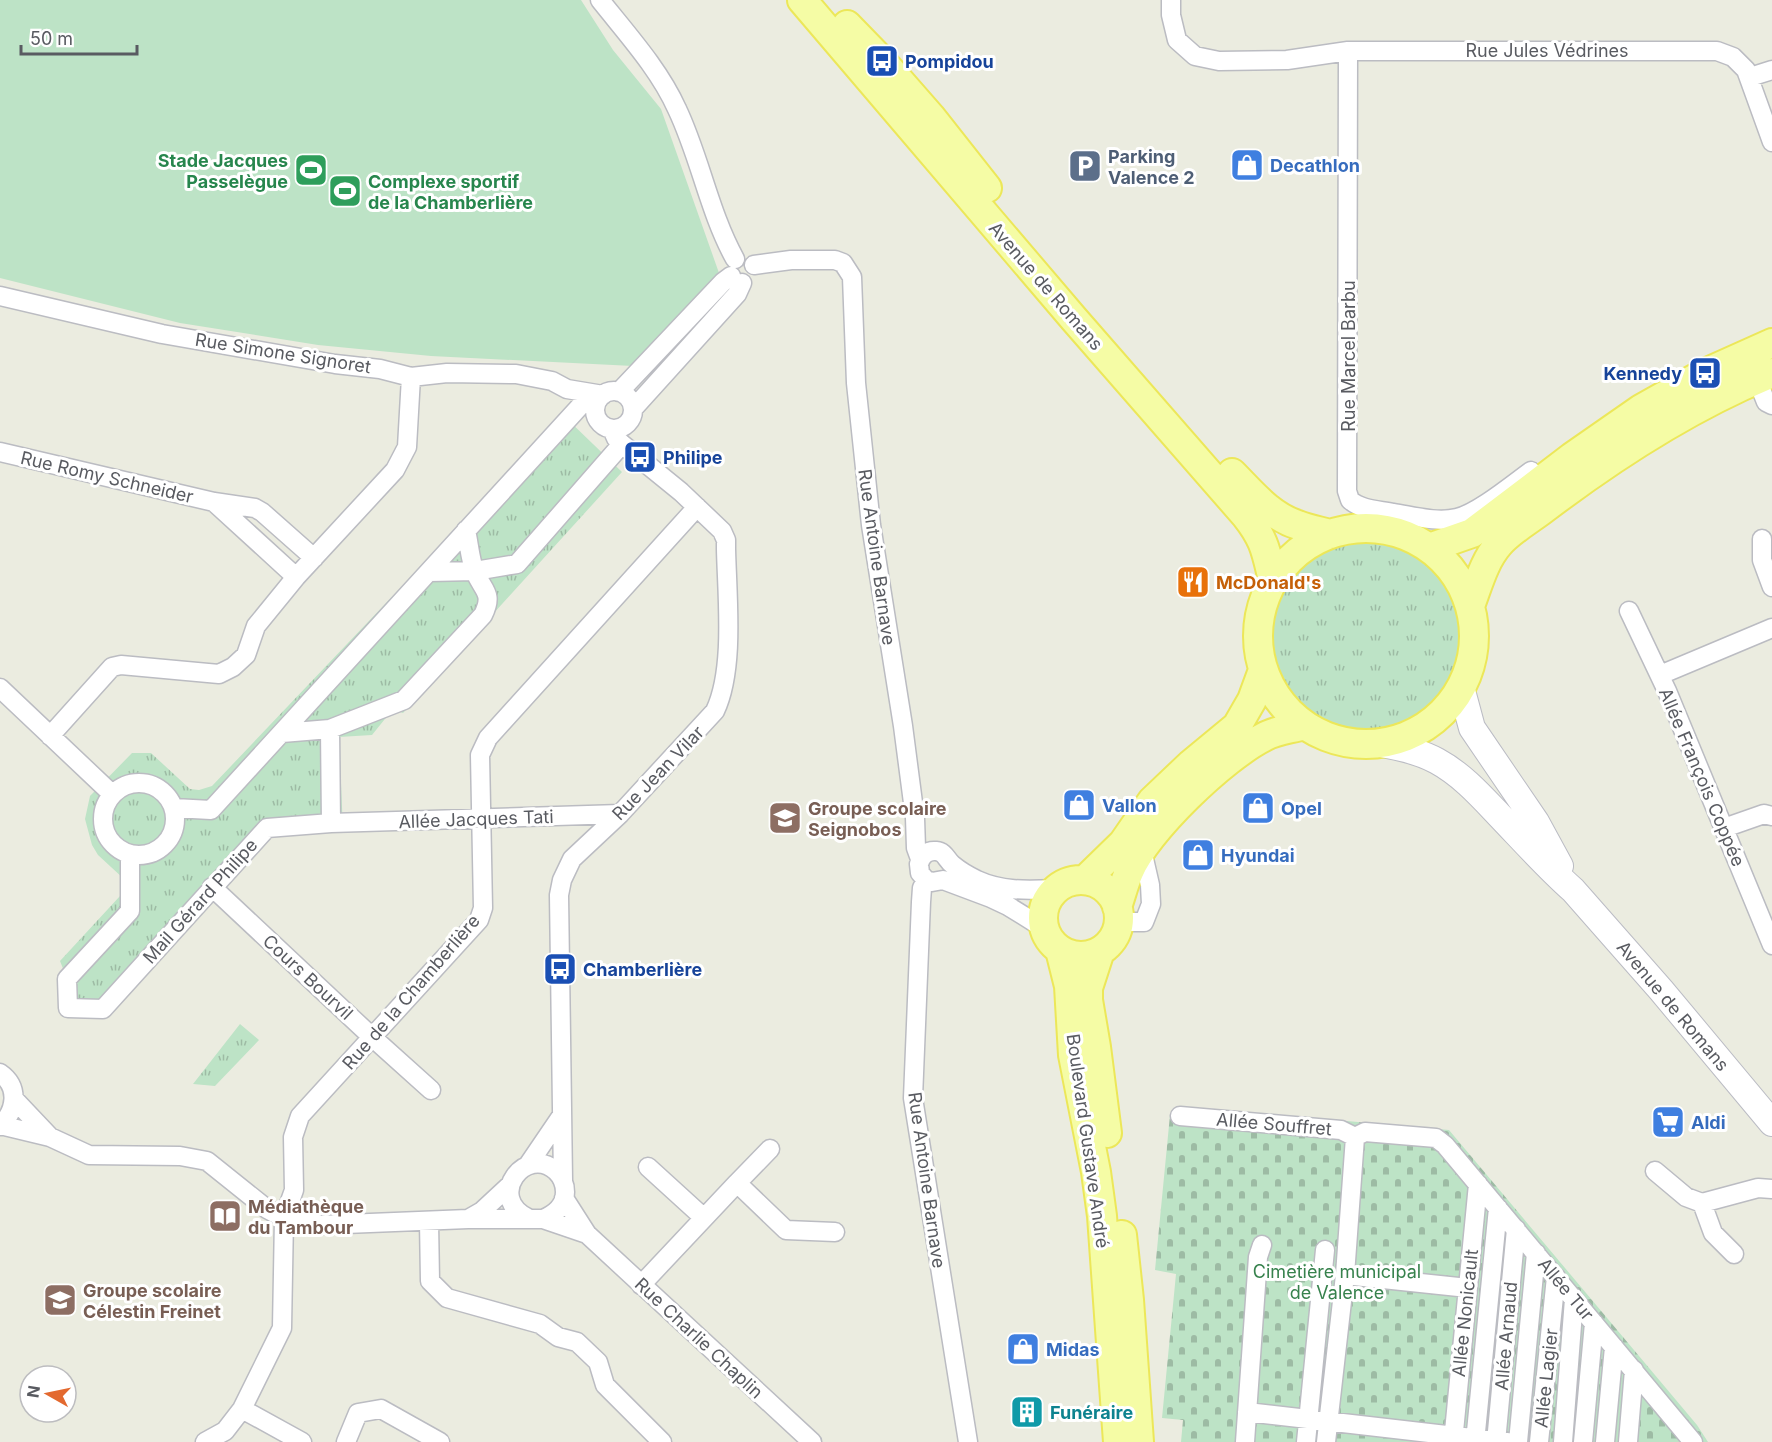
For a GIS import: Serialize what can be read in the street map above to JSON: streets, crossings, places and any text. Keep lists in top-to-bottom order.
{
  "streets": {
    "main road": ["Avenue de Romans", "Boulevard Gustave André"],
    "street": [
      "Rue Jules Védrines",
      "Rue Simone Signoret",
      "Rue Marcel Barbu",
      "Rue Romy Schneider",
      "Rue Antoine Barnave",
      "Rue Jean Vilar",
      "Allée François Coppée",
      "Allée Jacques Tati",
      "Mail Gérard Philipe",
      "Cours Bourvil",
      "Rue de la Chamberlière",
      "Allée Souffret",
      "Allée Tur",
      "Allée Nonicault",
      "Allée Arnaud",
      "Rue Charlie Chaplin",
      "Allée Lagier"
    ]
  },
  "crossings": [
    ["Rue Jules Védrines", "Rue Marcel Barbu"],
    ["Rue Simone Signoret", "Rue Jean Vilar"],
    ["Rue Jean Vilar", "Allée Jacques Tati"],
    ["Rue Jean Vilar", "Rue de la Chamberlière"],
    ["Rue Jean Vilar", "Rue Charlie Chaplin"],
    ["Allée Jacques Tati", "Mail Gérard Philipe"],
    ["Allée Jacques Tati", "Rue de la Chamberlière"],
    ["Mail Gérard Philipe", "Cours Bourvil"],
    ["Cours Bourvil", "Rue de la Chamberlière"],
    ["Allée Souffret", "Allée Tur"],
    ["Allée Tur", "Allée Nonicault"],
    ["Allée Tur", "Allée Arnaud"],
    ["Allée Tur", "Allée Lagier"]
  ],
  "parks": ["Cimetière municipal de Valence"],
  "places": {
    "bus stop": [
      "Pompidou",
      "Kennedy",
      "Philipe",
      "Chamberlière"
    ],
    "shop": [
      "Decathlon",
      "Vallon",
      "Opel",
      "Hyundai",
      "Midas"
    ],
    "parking": ["Parking Valence 2"],
    "sports": ["Stade Jacques Passelègue", "Complexe sportif de la Chamberlière"],
    "restaurant": ["McDonald's"],
    "school or university": ["Groupe scolaire Seignobos", "Groupe scolaire Célestin Freinet"],
    "supermarket": ["Aldi"],
    "library": ["Médiathèque du Tambour"],
    "building": ["Funéraire"]
  },
  "scale_bar": "50 m",
  "north": "left"
}
